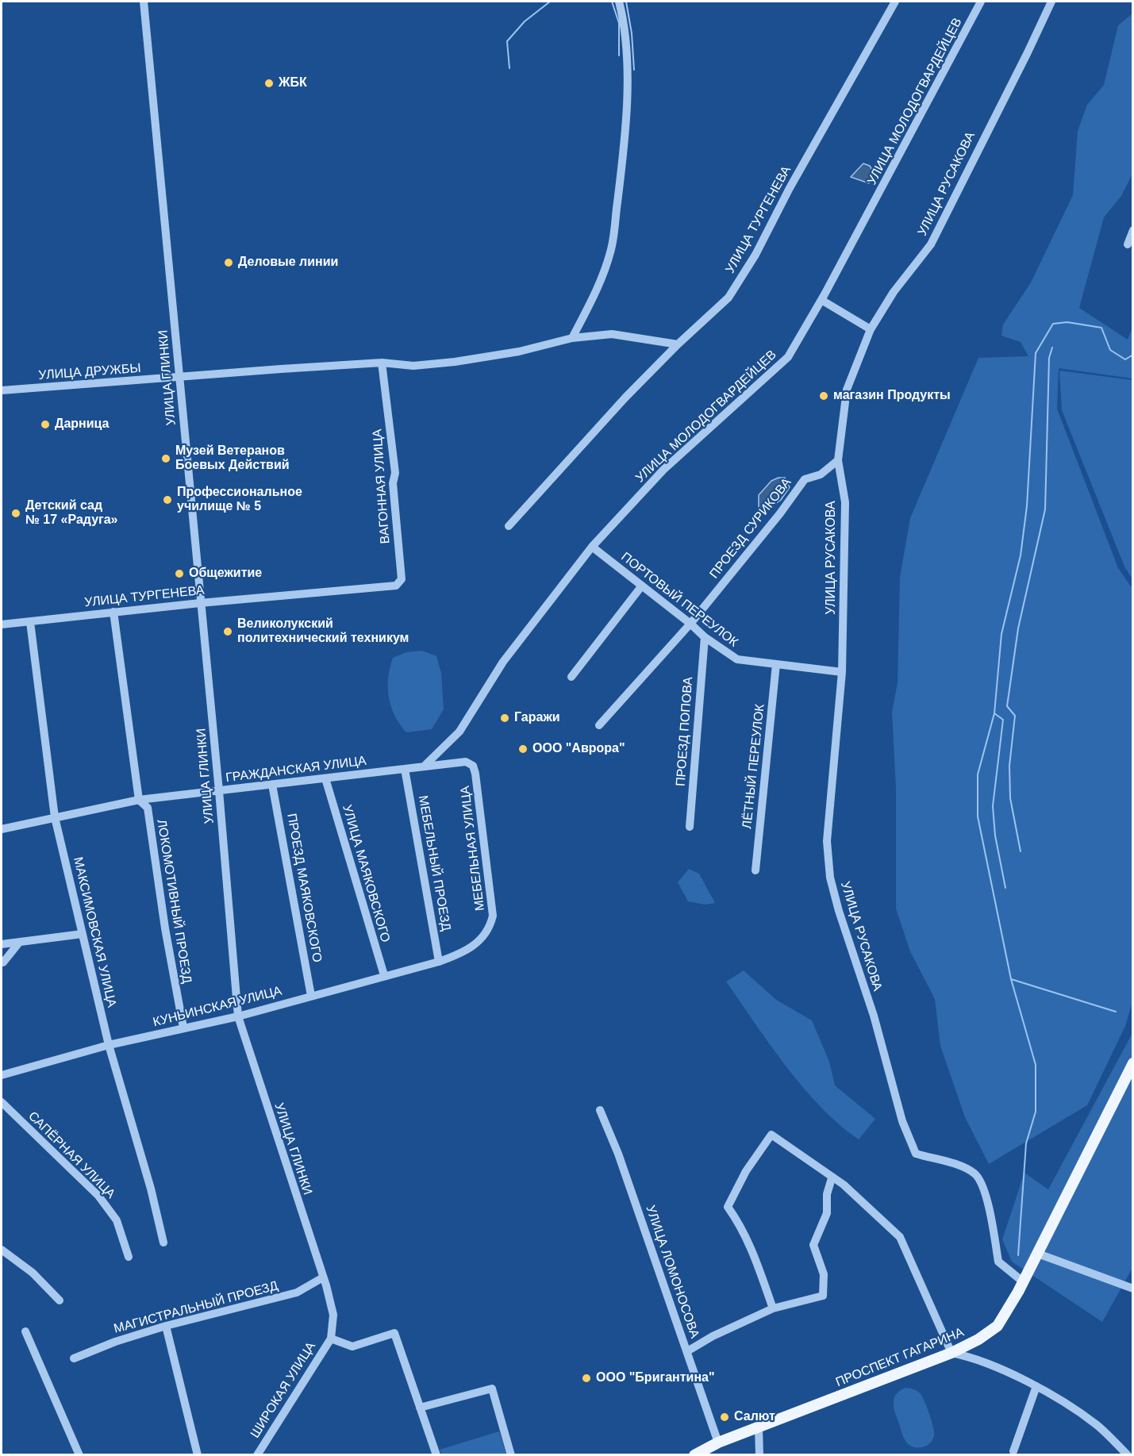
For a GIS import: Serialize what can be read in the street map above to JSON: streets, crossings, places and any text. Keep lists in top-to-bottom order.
{
  "streets": {
    "main road": ["ПРОСПЕКТ ГАГАРИНА"],
    "street": [
      "УЛИЦА МОЛОДОГВАРДЕЙЦЕВ",
      "УЛИЦА РУСАКОВА",
      "УЛИЦА ТУРГЕНЕВА",
      "УЛИЦА ДРУЖБЫ",
      "УЛИЦА ГЛИНКИ",
      "ВАГОННАЯ УЛИЦА",
      "ПРОЕЗД СУРИКОВА",
      "ПОРТОВЫЙ ПЕРЕУЛОК",
      "ПРОЕЗД ПОПОВА",
      "ЛЁТНЫЙ ПЕРЕУЛОК",
      "ГРАЖДАНСКАЯ УЛИЦА",
      "МЕБЕЛЬНАЯ УЛИЦА",
      "МЕБЕЛЬНЫЙ ПРОЕЗД",
      "УЛИЦА МАЯКОВСКОГО",
      "ПРОЕЗД МАЯКОВСКОГО",
      "ЛОКОМОТИВНЫЙ ПРОЕЗД",
      "МАКСИМОВСКАЯ УЛИЦА",
      "КУНЬИНСКАЯ УЛИЦА",
      "САПЁРНАЯ УЛИЦА",
      "УЛИЦА ЛОМОНОСОВА",
      "МАГИСТРАЛЬНЫЙ ПРОЕЗД",
      "ШИРОКАЯ УЛИЦА"
    ]
  },
  "crossings": [
    ["УЛИЦА МОЛОДОГВАРДЕЙЦЕВ", "ПОРТОВЫЙ ПЕРЕУЛОК"],
    ["УЛИЦА МОЛОДОГВАРДЕЙЦЕВ", "ГРАЖДАНСКАЯ УЛИЦА"],
    ["УЛИЦА РУСАКОВА", "ПРОЕЗД СУРИКОВА"],
    ["УЛИЦА РУСАКОВА", "ПОРТОВЫЙ ПЕРЕУЛОК"],
    ["УЛИЦА РУСАКОВА", "ПРОСПЕКТ ГАГАРИНА"],
    ["УЛИЦА ТУРГЕНЕВА", "УЛИЦА ДРУЖБЫ"],
    ["УЛИЦА ТУРГЕНЕВА", "УЛИЦА ГЛИНКИ"],
    ["УЛИЦА ТУРГЕНЕВА", "ВАГОННАЯ УЛИЦА"],
    ["УЛИЦА ТУРГЕНЕВА", "ЛОКОМОТИВНЫЙ ПРОЕЗД"],
    ["УЛИЦА ТУРГЕНЕВА", "МАКСИМОВСКАЯ УЛИЦА"],
    ["УЛИЦА ДРУЖБЫ", "УЛИЦА ГЛИНКИ"],
    ["УЛИЦА ДРУЖБЫ", "ВАГОННАЯ УЛИЦА"],
    ["УЛИЦА ГЛИНКИ", "ГРАЖДАНСКАЯ УЛИЦА"],
    ["УЛИЦА ГЛИНКИ", "КУНЬИНСКАЯ УЛИЦА"],
    ["УЛИЦА ГЛИНКИ", "МАГИСТРАЛЬНЫЙ ПРОЕЗД"],
    ["УЛИЦА ГЛИНКИ", "ШИРОКАЯ УЛИЦА"],
    ["ПРОЕЗД СУРИКОВА", "ПОРТОВЫЙ ПЕРЕУЛОК"],
    ["ПОРТОВЫЙ ПЕРЕУЛОК", "ПРОЕЗД ПОПОВА"],
    ["ПОРТОВЫЙ ПЕРЕУЛОК", "ЛЁТНЫЙ ПЕРЕУЛОК"],
    ["ГРАЖДАНСКАЯ УЛИЦА", "МЕБЕЛЬНАЯ УЛИЦА"],
    ["ГРАЖДАНСКАЯ УЛИЦА", "МЕБЕЛЬНЫЙ ПРОЕЗД"],
    ["ГРАЖДАНСКАЯ УЛИЦА", "УЛИЦА МАЯКОВСКОГО"],
    ["ГРАЖДАНСКАЯ УЛИЦА", "ПРОЕЗД МАЯКОВСКОГО"],
    ["ГРАЖДАНСКАЯ УЛИЦА", "ЛОКОМОТИВНЫЙ ПРОЕЗД"],
    ["ГРАЖДАНСКАЯ УЛИЦА", "МАКСИМОВСКАЯ УЛИЦА"],
    ["МЕБЕЛЬНАЯ УЛИЦА", "КУНЬИНСКАЯ УЛИЦА"],
    ["МЕБЕЛЬНЫЙ ПРОЕЗД", "КУНЬИНСКАЯ УЛИЦА"],
    ["УЛИЦА МАЯКОВСКОГО", "КУНЬИНСКАЯ УЛИЦА"],
    ["ПРОЕЗД МАЯКОВСКОГО", "КУНЬИНСКАЯ УЛИЦА"],
    ["ЛОКОМОТИВНЫЙ ПРОЕЗД", "КУНЬИНСКАЯ УЛИЦА"],
    ["МАКСИМОВСКАЯ УЛИЦА", "КУНЬИНСКАЯ УЛИЦА"],
    ["УЛИЦА ЛОМОНОСОВА", "ПРОСПЕКТ ГАГАРИНА"]
  ],
  "places": [
    "ЖБК",
    "Деловые линии",
    "магазин Продукты",
    "Дарница",
    "Музей Ветеранов Боевых Действий",
    "Профессиональное училище № 5",
    "Детский сад № 17 «Радуга»",
    "Общежитие",
    "Великолукский политехнический техникум",
    "Гаражи",
    "ООО \"Аврора\"",
    "ООО \"Бригантина\"",
    "Салют"
  ]
}
